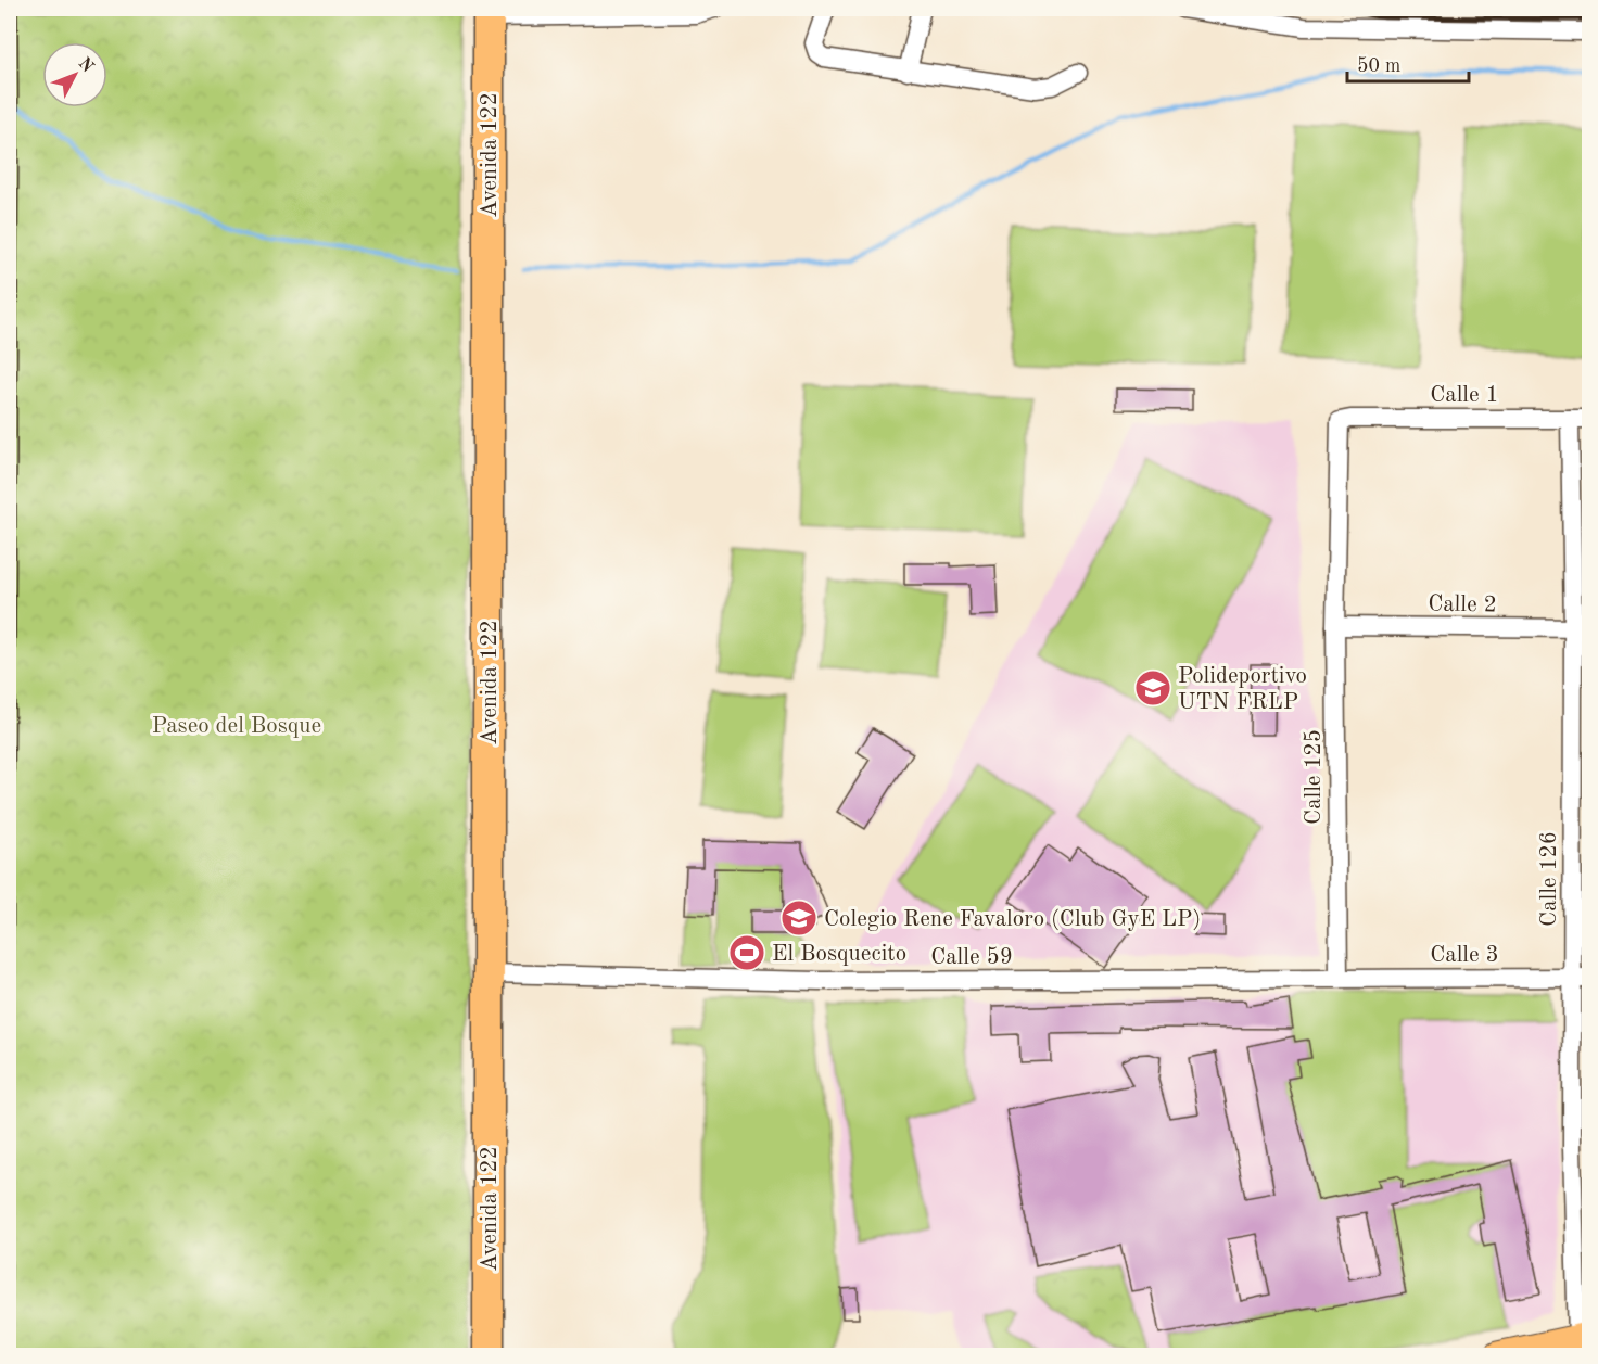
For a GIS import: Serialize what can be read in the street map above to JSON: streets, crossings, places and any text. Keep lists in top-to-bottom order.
{
  "streets": {
    "highway": ["Avenida 122"],
    "street": [
      "Calle 1",
      "Calle 2",
      "Calle 125",
      "Calle 126",
      "Calle 3",
      "Calle 59"
    ]
  },
  "crossings": [
    ["Avenida 122", "Calle 59"],
    ["Calle 1", "Calle 125"],
    ["Calle 1", "Calle 126"],
    ["Calle 2", "Calle 125"],
    ["Calle 2", "Calle 126"],
    ["Calle 125", "Calle 3"],
    ["Calle 125", "Calle 59"],
    ["Calle 126", "Calle 3"],
    ["Calle 3", "Calle 59"]
  ],
  "parks": ["Paseo del Bosque"],
  "places": {
    "school or university": ["Polideportivo UTN FRLP", "Colegio Rene Favaloro (Club GyE LP)"],
    "sports": ["El Bosquecito"]
  },
  "scale_bar": "50 m",
  "north": "top right"
}
